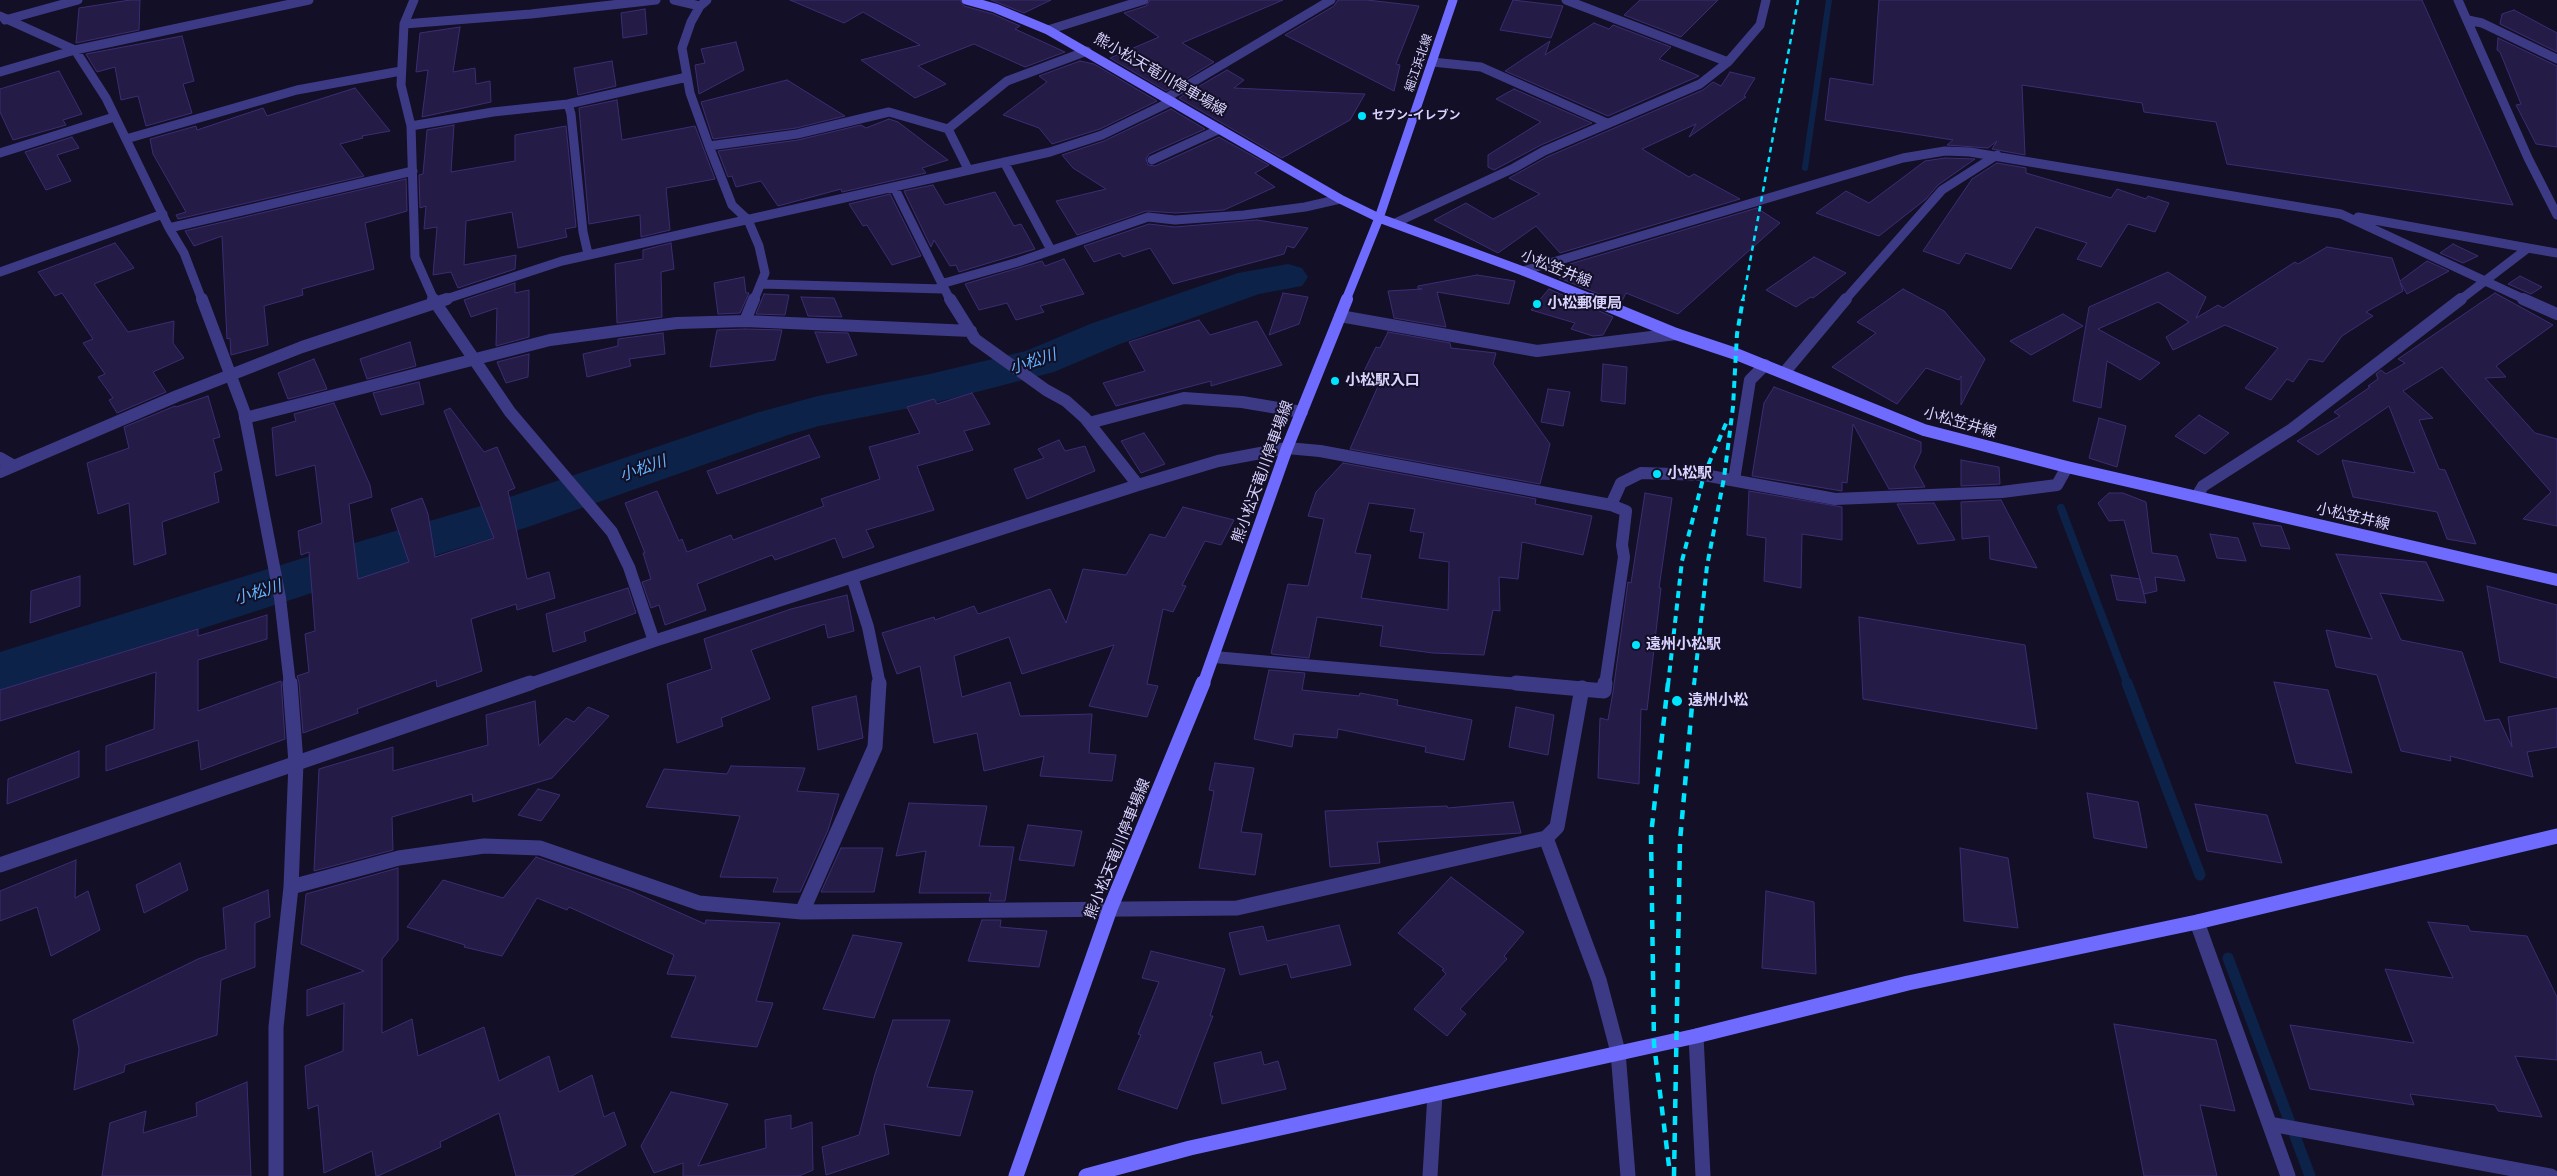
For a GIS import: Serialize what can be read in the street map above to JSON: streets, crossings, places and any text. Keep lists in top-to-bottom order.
{
  "streets": {
    "main road": ["細江浜北線", "熊小松天竜川停車場線", "小松笠井線"]
  },
  "crossings": [
    ["細江浜北線", "熊小松天竜川停車場線"],
    ["細江浜北線", "小松笠井線"],
    ["熊小松天竜川停車場線", "小松笠井線"]
  ],
  "water": ["小松川"],
  "places": [
    "セブン-イレブン",
    "小松郵便局",
    "小松駅入口",
    "小松駅",
    "遠州小松駅",
    "遠州小松"
  ]
}
